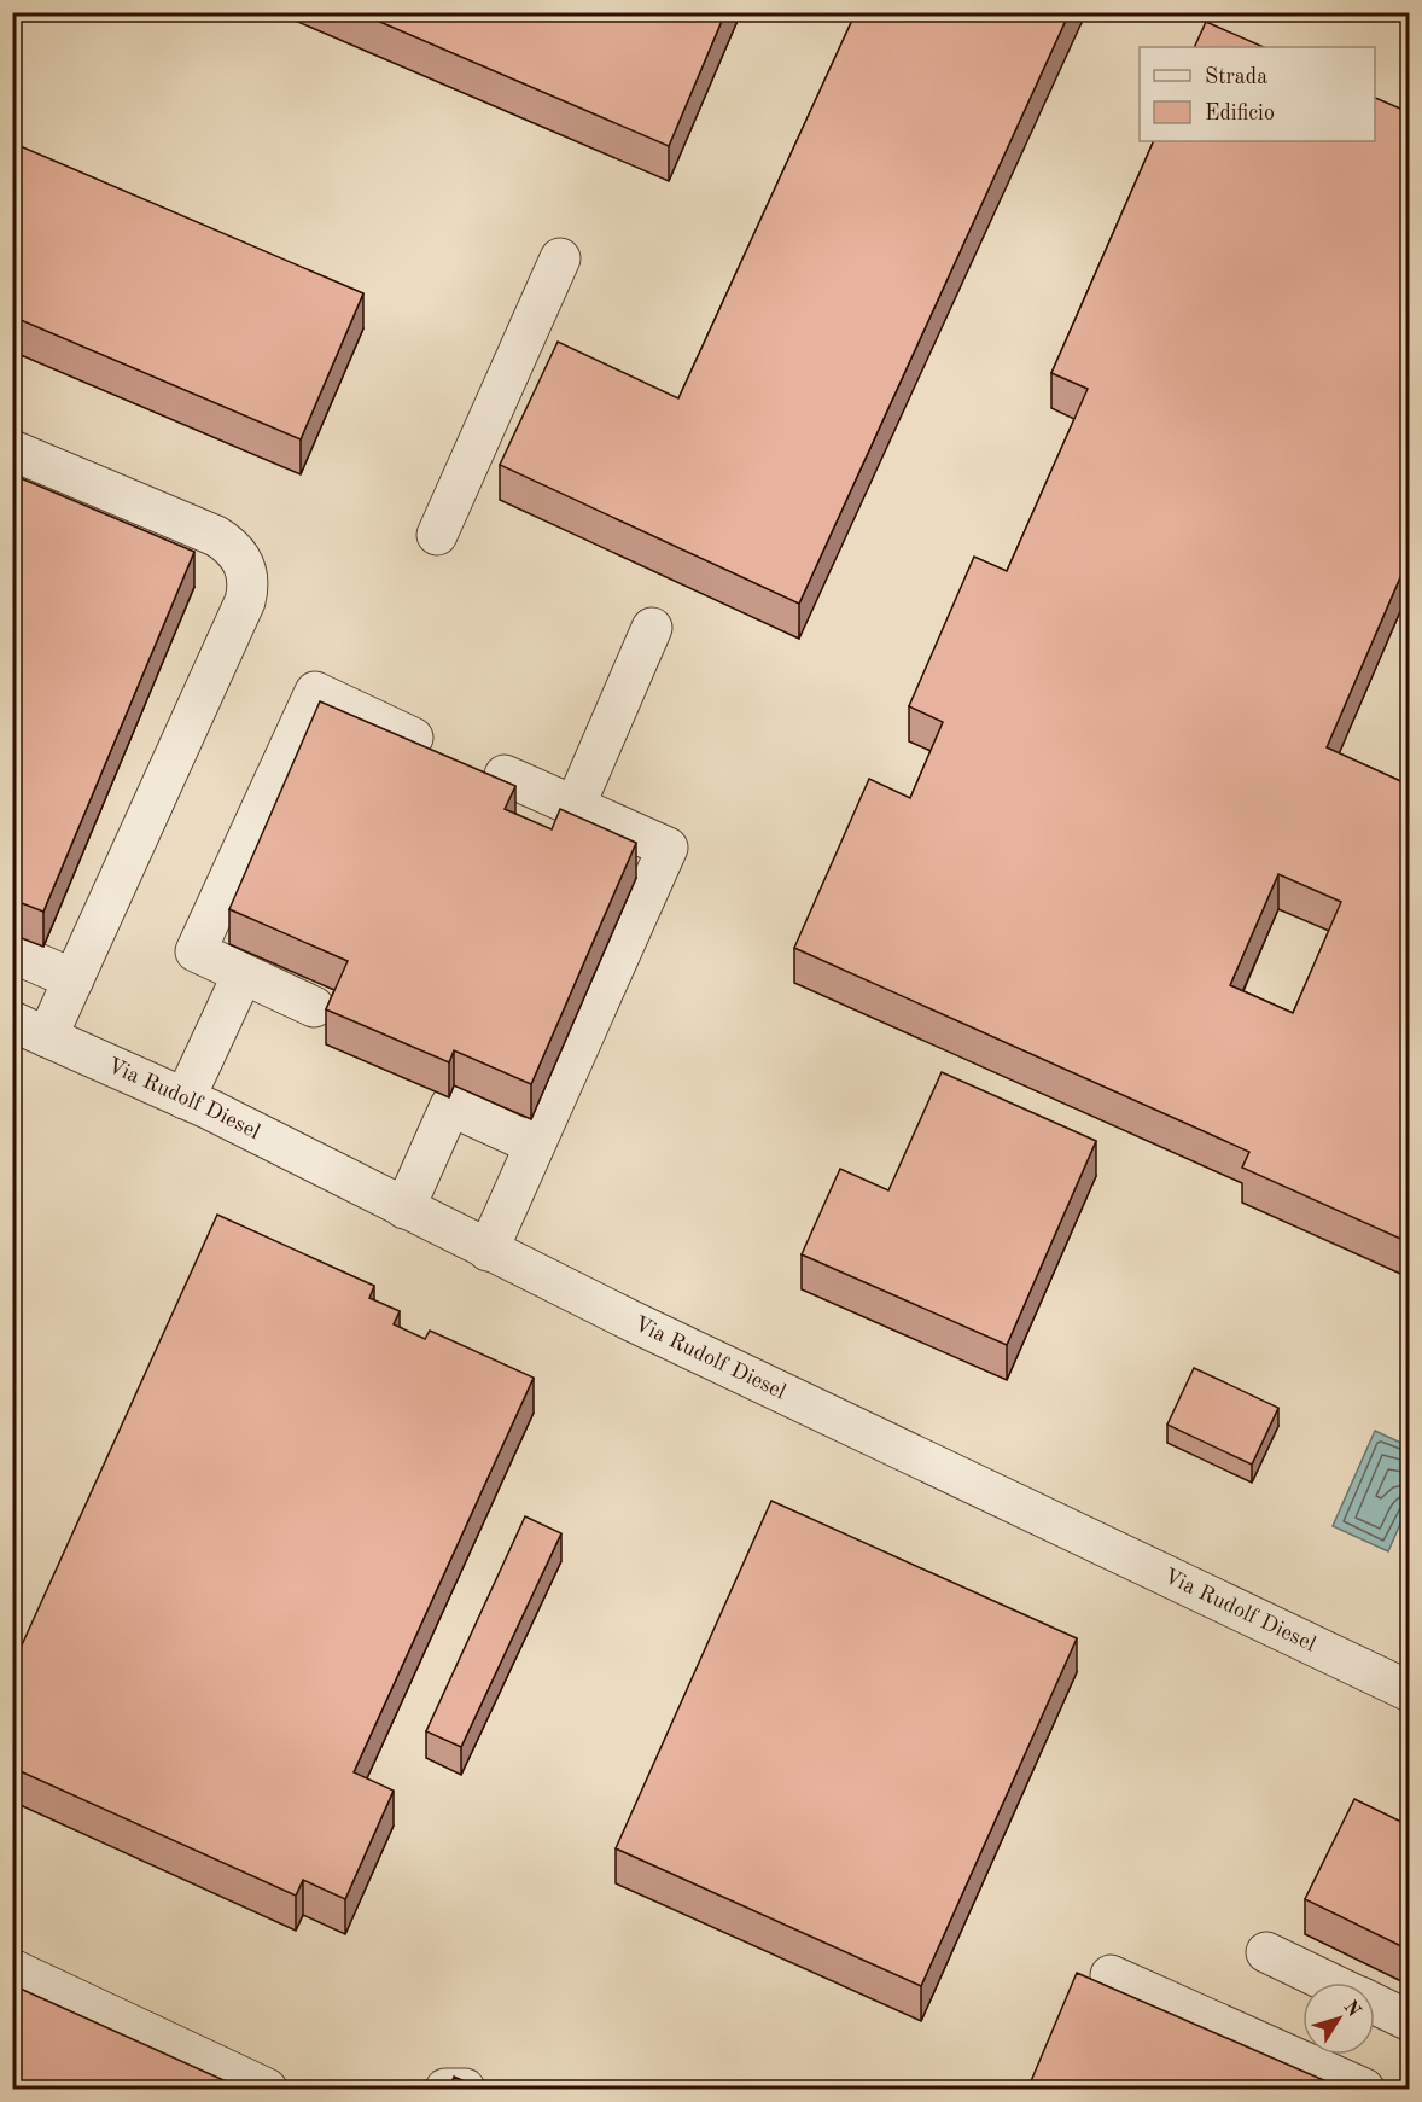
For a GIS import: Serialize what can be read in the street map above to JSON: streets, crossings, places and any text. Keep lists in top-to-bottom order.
{
  "streets": {
    "street": ["Via Rudolf Diesel"]
  },
  "legend": ["Strada", "Edificio"],
  "north": "top right"
}
